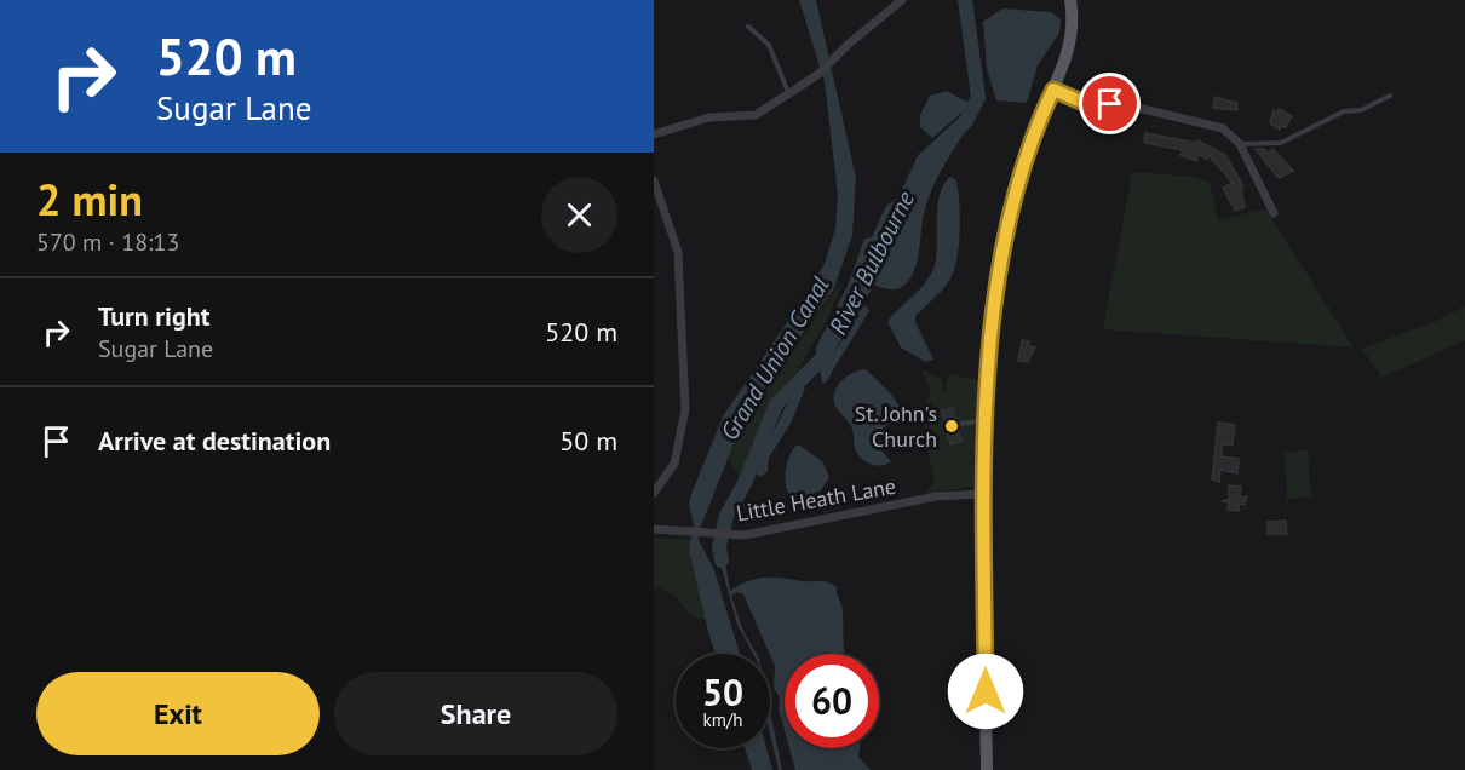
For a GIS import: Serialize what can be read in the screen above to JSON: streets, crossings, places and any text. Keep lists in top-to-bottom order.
{
  "streets": {
    "street": ["Little Heath Lane"]
  },
  "water": ["River Bulbourne", "Grand Union Canal"],
  "places": ["St. John's Church"],
  "page": {
    "turn": ["520 m", "Sugar Lane"],
    "heading": ["2 min", "570 m · 18:13"],
    "list": [
      {
        "name": "Turn right",
        "note": "Sugar Lane",
        "value": "520 m"
      },
      {
        "name": "Arrive at destination",
        "value": "50 m"
      }
    ],
    "speed": "50 km/h",
    "limit": "60",
    "buttons": ["Exit", "Share"]
  }
}
